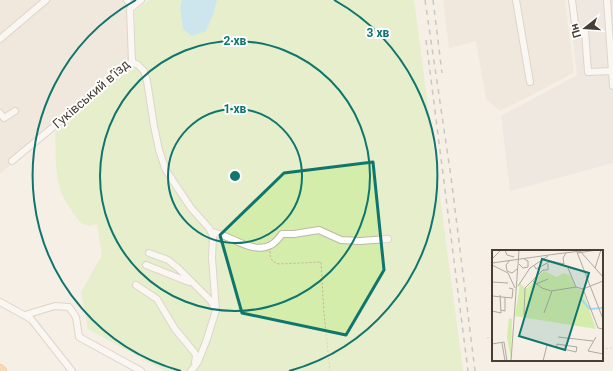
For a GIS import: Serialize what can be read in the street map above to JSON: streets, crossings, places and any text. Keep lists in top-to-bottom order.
{
  "streets": {
    "street": ["Гуківський в’їзд"]
  },
  "north": "left",
  "rings": ["3 хв", "2 хв", "1 хв"]
}
